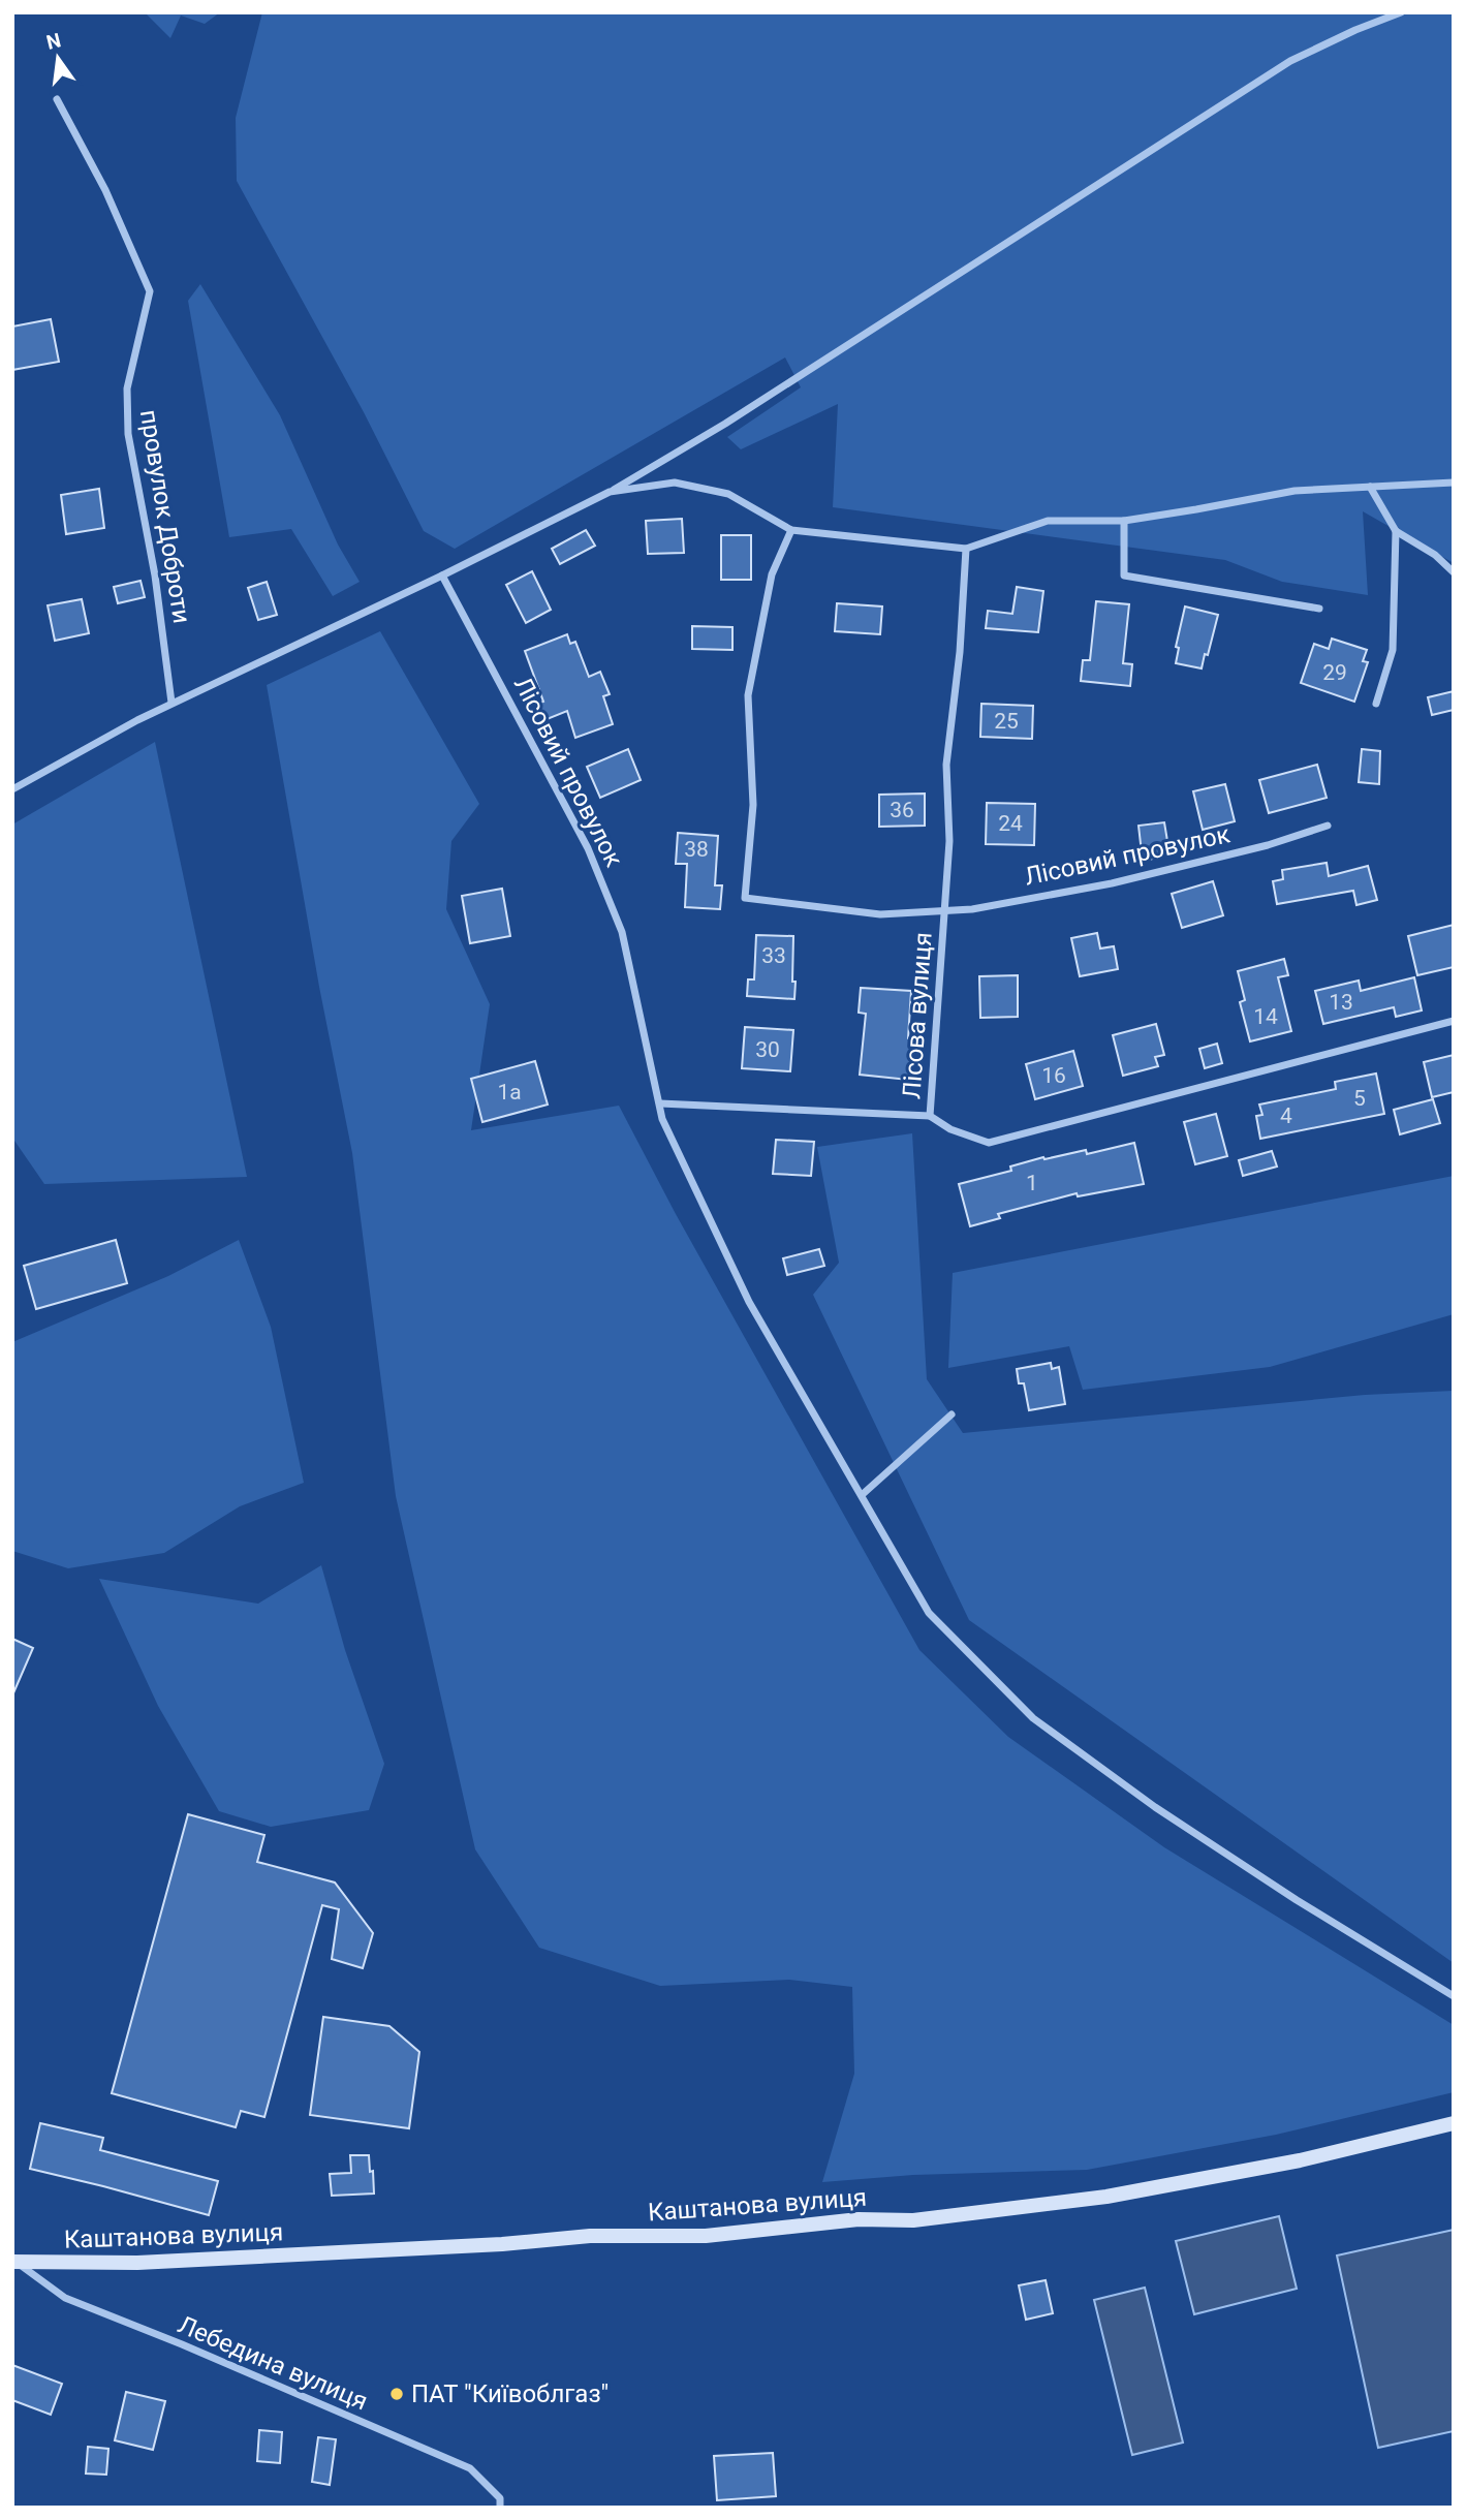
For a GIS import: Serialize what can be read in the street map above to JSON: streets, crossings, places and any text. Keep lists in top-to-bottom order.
{
  "streets": {
    "street": [
      "провулок Доброти",
      "Лісовий провулок",
      "Лісова вулиця",
      "Каштанова вулиця",
      "Лебедина вулиця"
    ]
  },
  "crossings": [
    ["Лісовий провулок", "Лісова вулиця"],
    ["Каштанова вулиця", "Лебедина вулиця"]
  ],
  "places": ["ПАТ \"Київоблгаз\""],
  "house_numbers": [
    "29",
    "25",
    "36",
    "24",
    "38",
    "33",
    "13",
    "14",
    "30",
    "16",
    "1а",
    "5",
    "4",
    "1"
  ],
  "north": "top"
}
